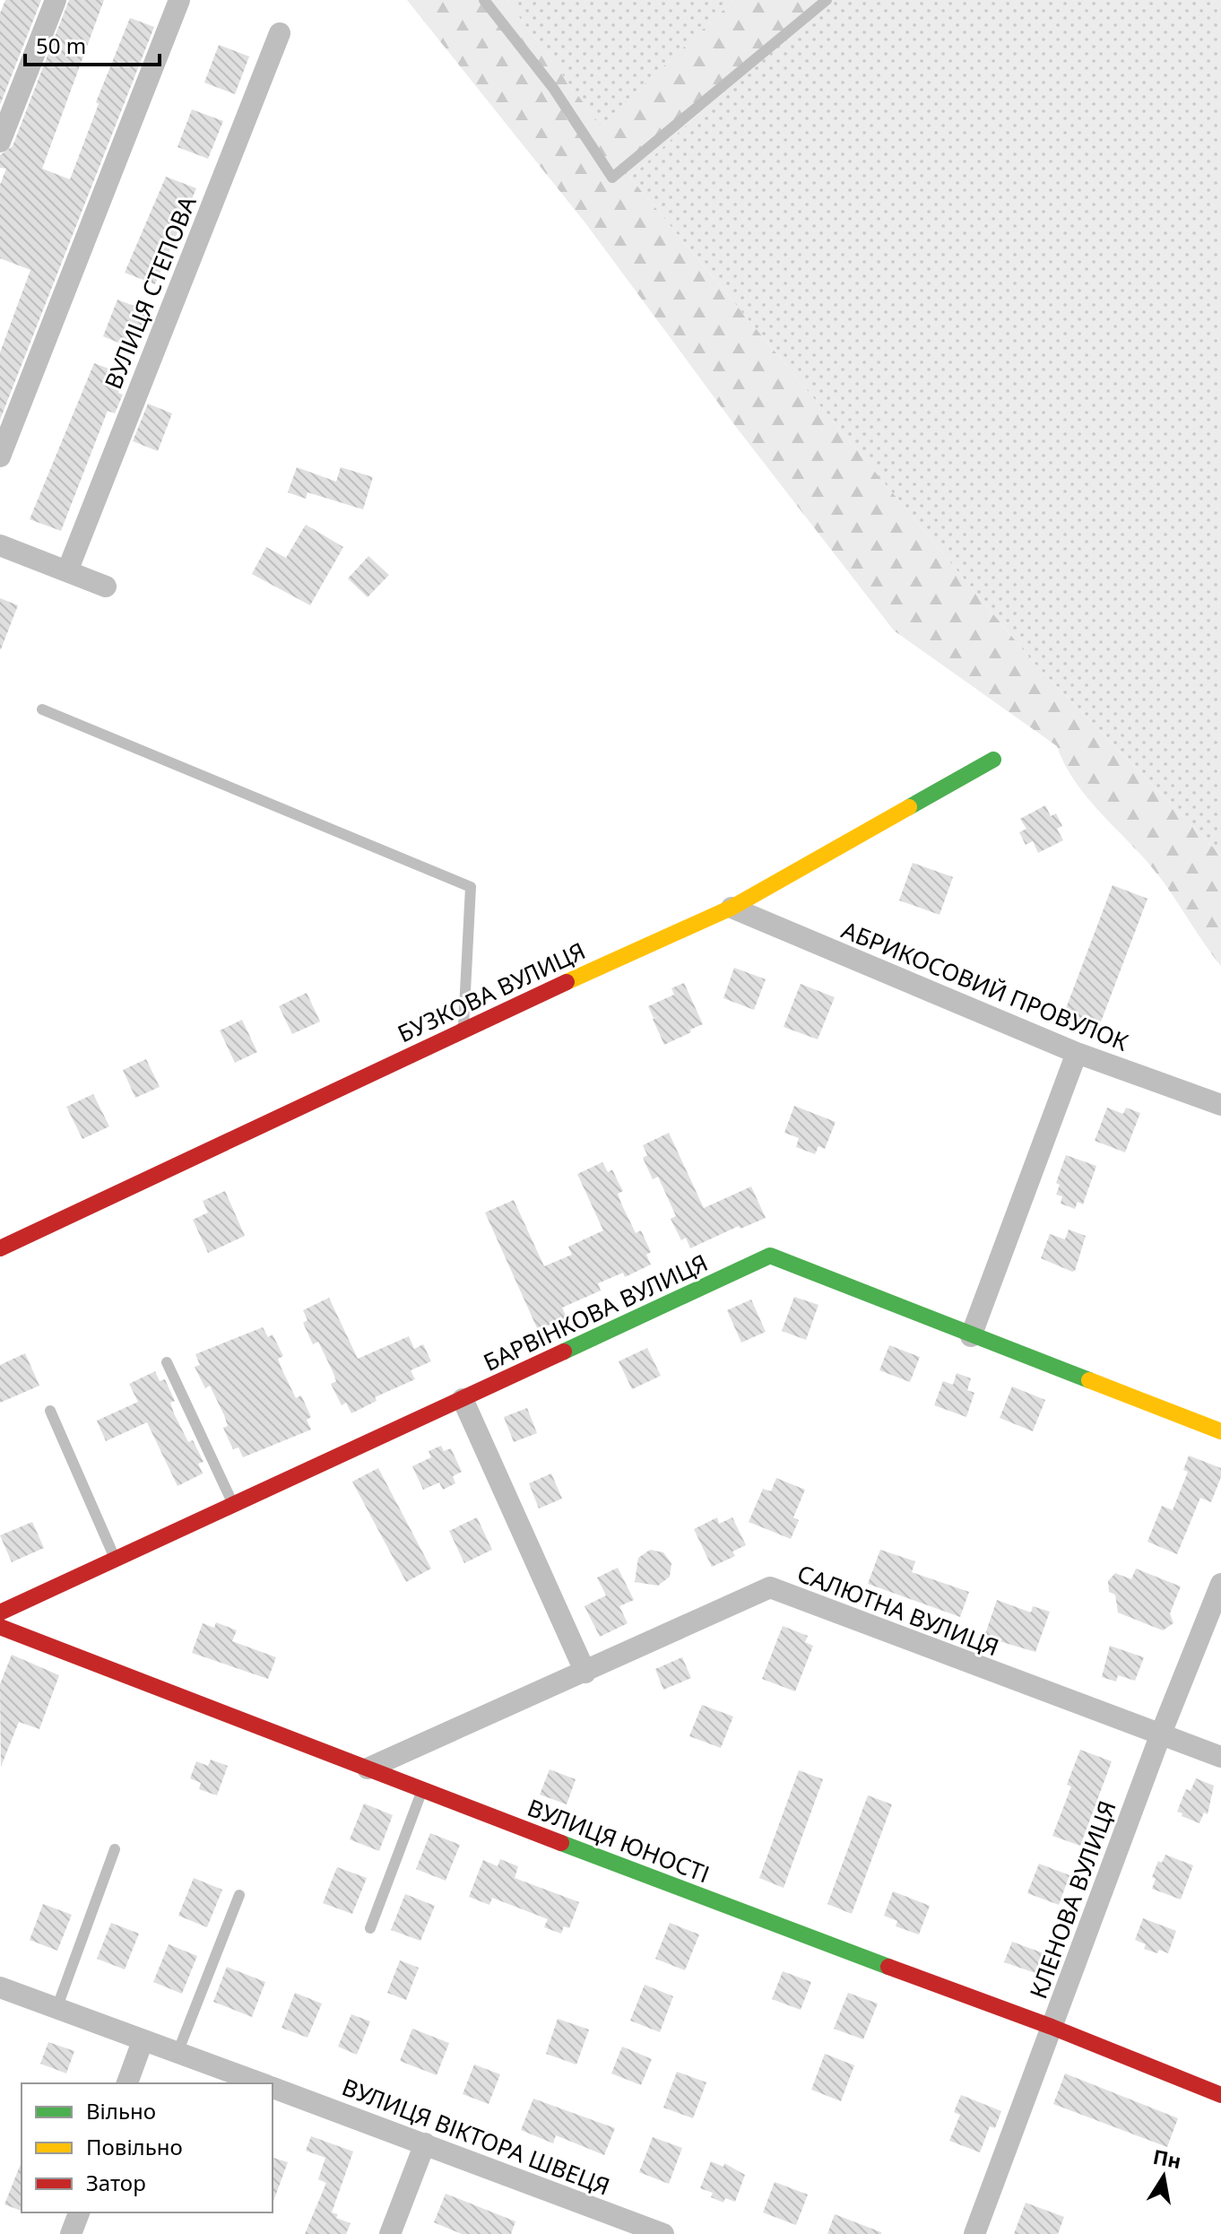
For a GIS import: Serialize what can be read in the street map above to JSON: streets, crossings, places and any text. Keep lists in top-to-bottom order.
{
  "streets": {
    "street": [
      "ВУЛИЦЯ СТЕПОВА",
      "АБРИКОСОВИЙ ПРОВУЛОК",
      "БУЗКОВА ВУЛИЦЯ",
      "БАРВІНКОВА ВУЛИЦЯ",
      "САЛЮТНА ВУЛИЦЯ",
      "ВУЛИЦЯ ЮНОСТІ",
      "КЛЕНОВА ВУЛИЦЯ",
      "ВУЛИЦЯ ВІКТОРА ШВЕЦЯ"
    ]
  },
  "crossings": [
    ["АБРИКОСОВИЙ ПРОВУЛОК", "БУЗКОВА ВУЛИЦЯ"],
    ["САЛЮТНА ВУЛИЦЯ", "ВУЛИЦЯ ЮНОСТІ"],
    ["САЛЮТНА ВУЛИЦЯ", "КЛЕНОВА ВУЛИЦЯ"],
    ["ВУЛИЦЯ ЮНОСТІ", "КЛЕНОВА ВУЛИЦЯ"]
  ],
  "legend": ["Вільно", "Повільно", "Затор"],
  "scale_bar": "50 m",
  "north": "top"
}
